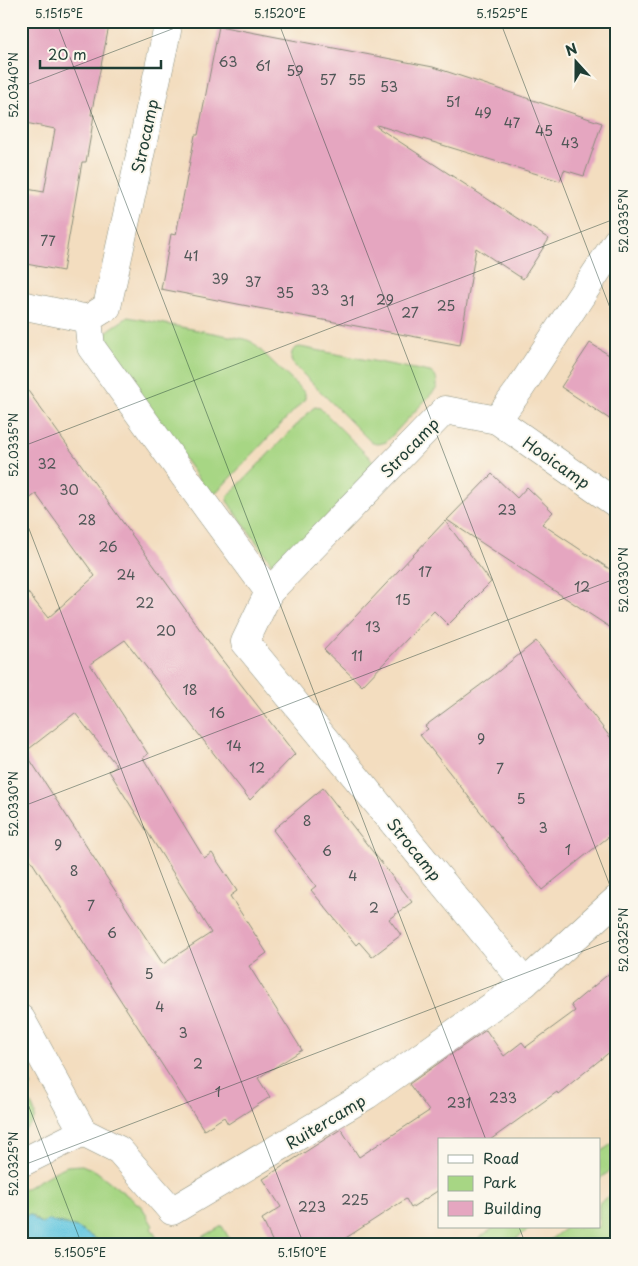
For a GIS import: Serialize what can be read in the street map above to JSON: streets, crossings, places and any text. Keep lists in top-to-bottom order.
{
  "streets": {
    "street": ["Strocamp", "Hooicamp", "Ruitercamp"]
  },
  "crossings": [
    ["Strocamp", "Hooicamp"],
    ["Strocamp", "Ruitercamp"]
  ],
  "house_numbers": [
    "63",
    "61",
    "59",
    "57",
    "55",
    "53",
    "51",
    "49",
    "47",
    "45",
    "43",
    "77",
    "41",
    "39",
    "37",
    "33",
    "35",
    "29",
    "31",
    "25",
    "27",
    "32",
    "30",
    "23",
    "28",
    "26",
    "17",
    "24",
    "12",
    "15",
    "22",
    "13",
    "20",
    "11",
    "18",
    "16",
    "9",
    "14",
    "12",
    "7",
    "5",
    "8",
    "3",
    "9",
    "1",
    "6",
    "8",
    "4",
    "7",
    "2",
    "6",
    "5",
    "4",
    "3",
    "2",
    "1",
    "233",
    "231",
    "225",
    "223"
  ],
  "legend": ["Road", "Park", "Building"],
  "scale_bar": "20 m",
  "north": "top",
  "coordinates": [
    "5.1515°E",
    "5.1520°E",
    "5.1525°E",
    "52.0340°N",
    "52.0335°N",
    "52.0330°N",
    "52.0325°N",
    "5.1505°E",
    "5.1510°E"
  ]
}
